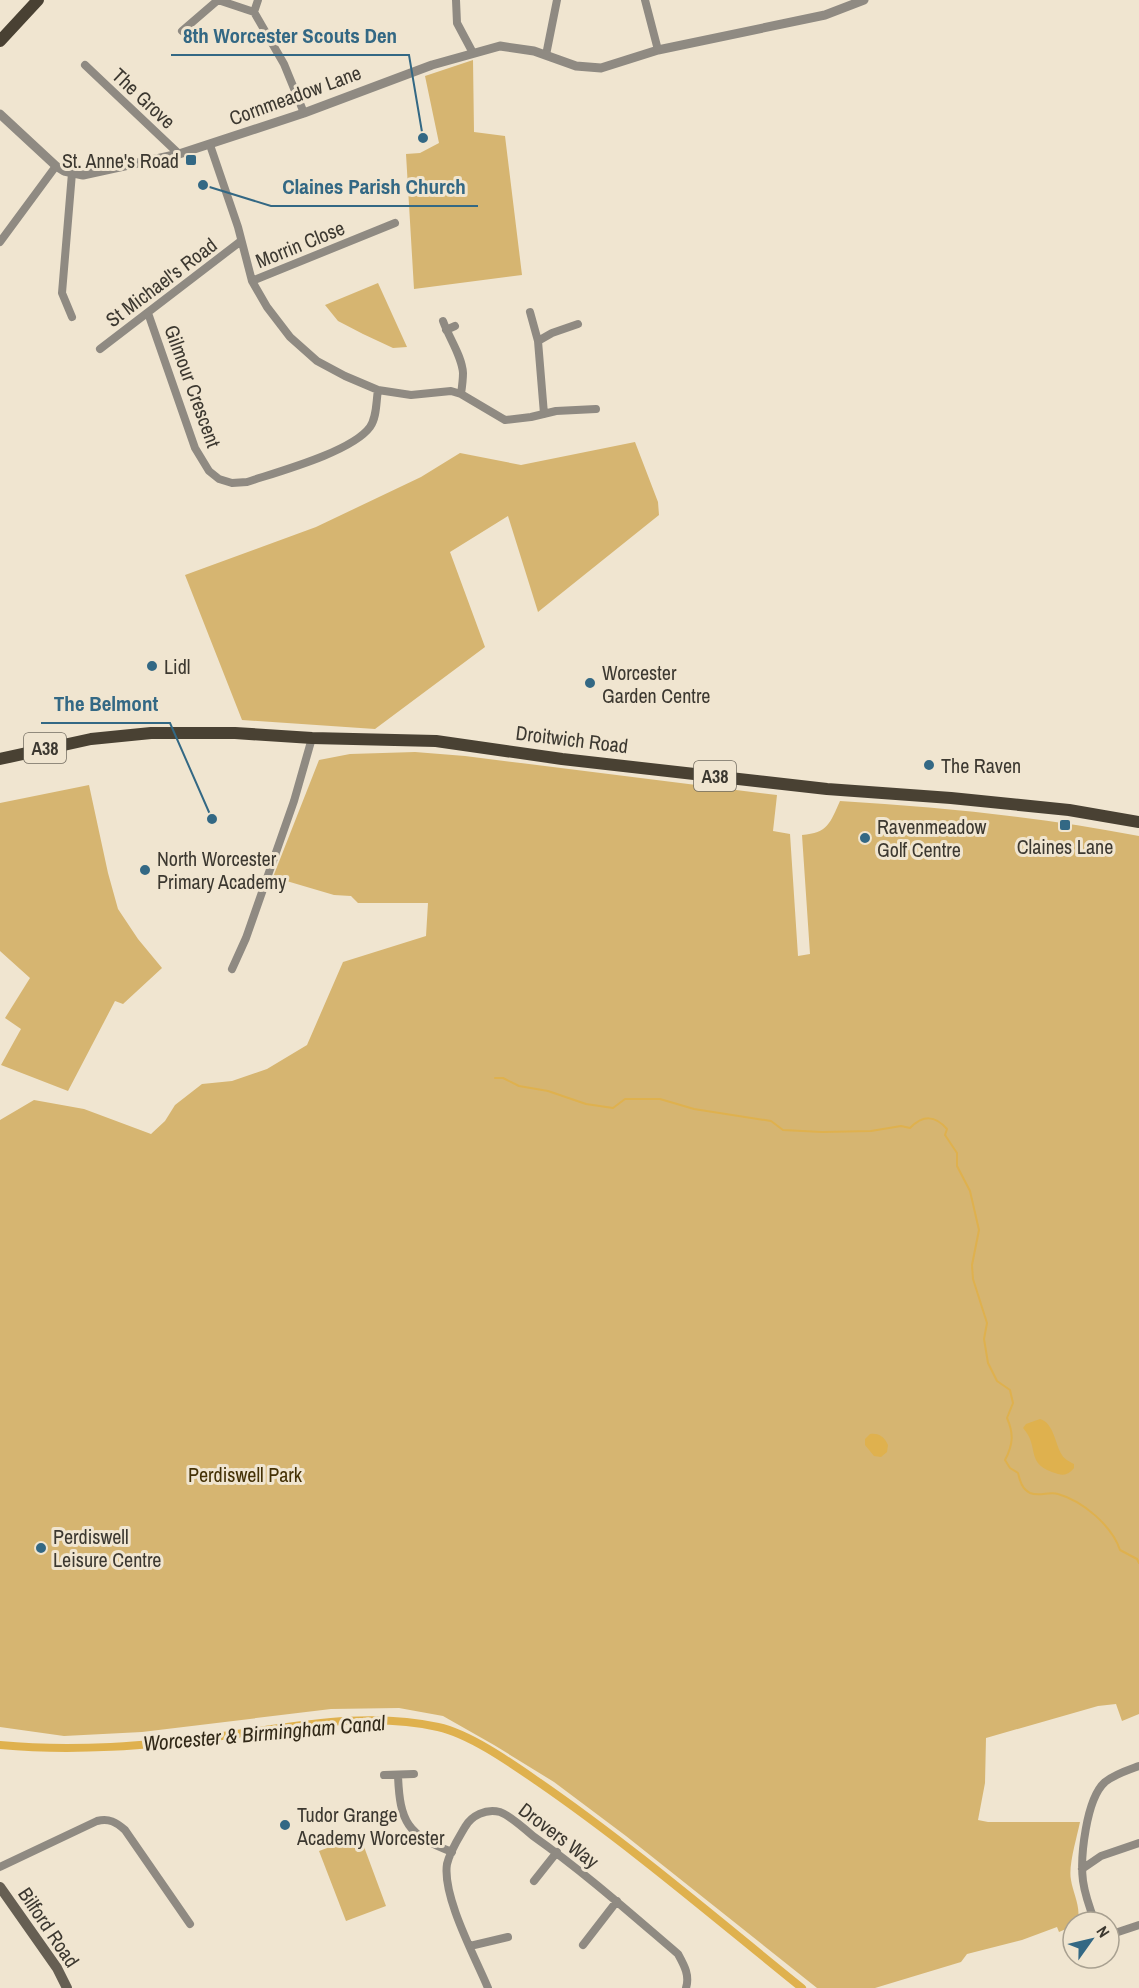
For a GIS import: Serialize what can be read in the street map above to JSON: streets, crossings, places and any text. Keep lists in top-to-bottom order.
{
  "streets": {
    "main road": ["Droitwich Road", "A38", "Bilford Road"],
    "street": [
      "Cornmeadow Lane",
      "The Grove",
      "Morrin Close",
      "St Michael's Road",
      "Gilmour Crescent",
      "Drovers Way"
    ]
  },
  "crossings": [
    ["Cornmeadow Lane", "The Grove"],
    ["St Michael's Road", "Gilmour Crescent"]
  ],
  "water": ["Worcester & Birmingham Canal"],
  "parks": ["Perdiswell Park"],
  "places": {
    "other": [
      "8th Worcester Scouts Den",
      "Claines Parish Church",
      "Lidl",
      "Worcester Garden Centre",
      "The Raven",
      "The Belmont",
      "Ravenmeadow Golf Centre",
      "North Worcester Primary Academy",
      "Perdiswell Leisure Centre",
      "Tudor Grange Academy Worcester"
    ],
    "transit": ["St. Anne's Road", "Claines Lane"]
  },
  "north": "top right"
}
